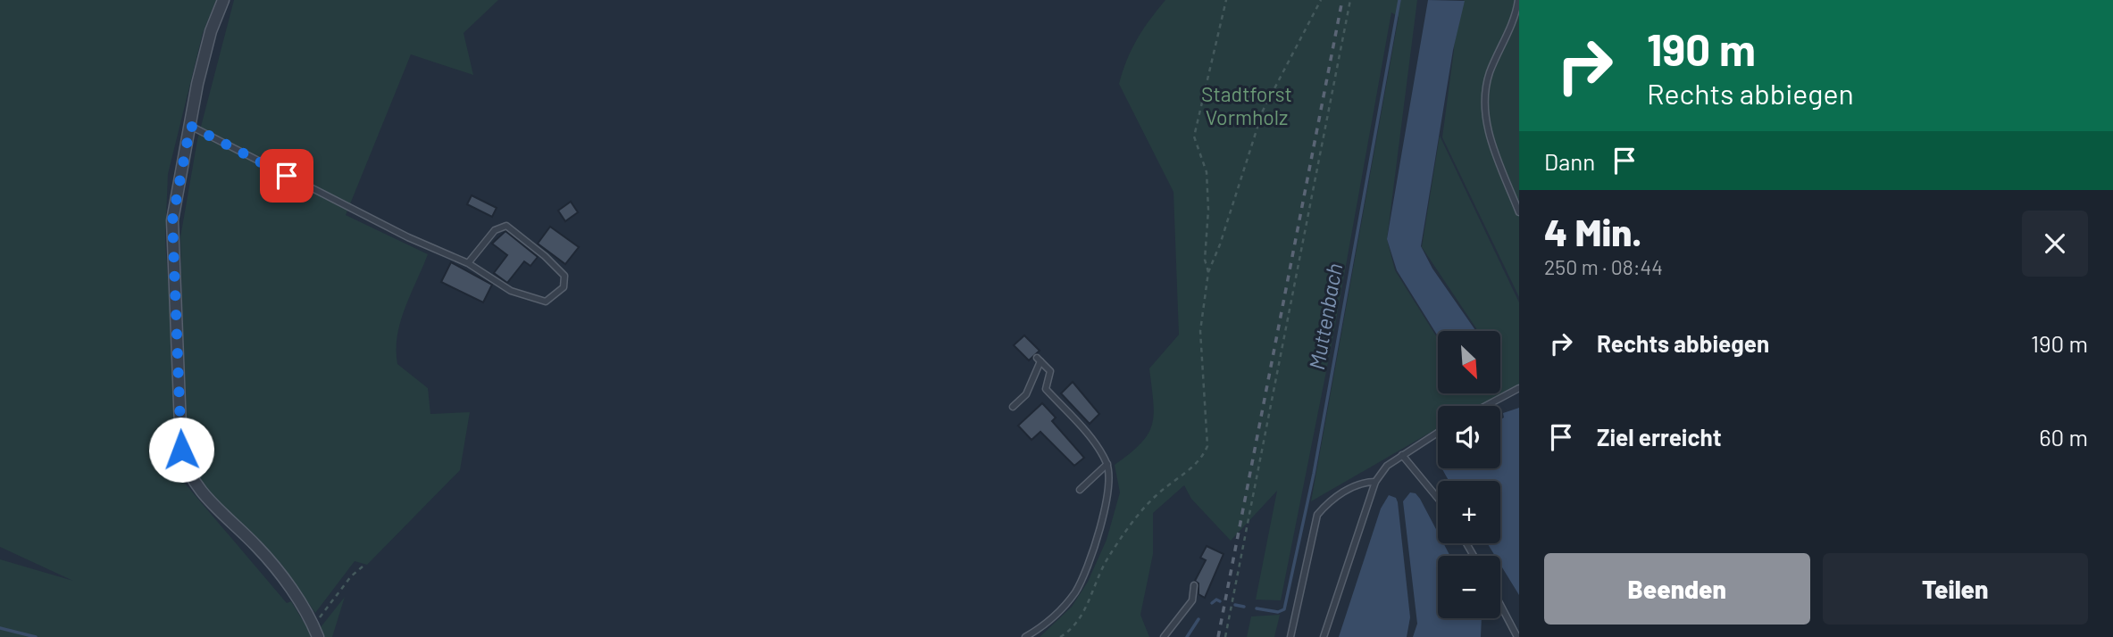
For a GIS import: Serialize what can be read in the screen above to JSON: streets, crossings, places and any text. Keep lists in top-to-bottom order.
{
  "water": ["Muttenbach"],
  "parks": ["Stadtforst Vormholz"],
  "north": "bottom right",
  "page": {
    "turn": ["190 m", "Rechts abbiegen"],
    "then": "Dann",
    "heading": ["4 Min.", "250 m · 08:44"],
    "list": [
      {
        "name": "Rechts abbiegen",
        "value": "190 m"
      },
      {
        "name": "Ziel erreicht",
        "value": "60 m"
      }
    ],
    "map_buttons": ["+", "−"],
    "buttons": ["Beenden", "Teilen"]
  }
}
